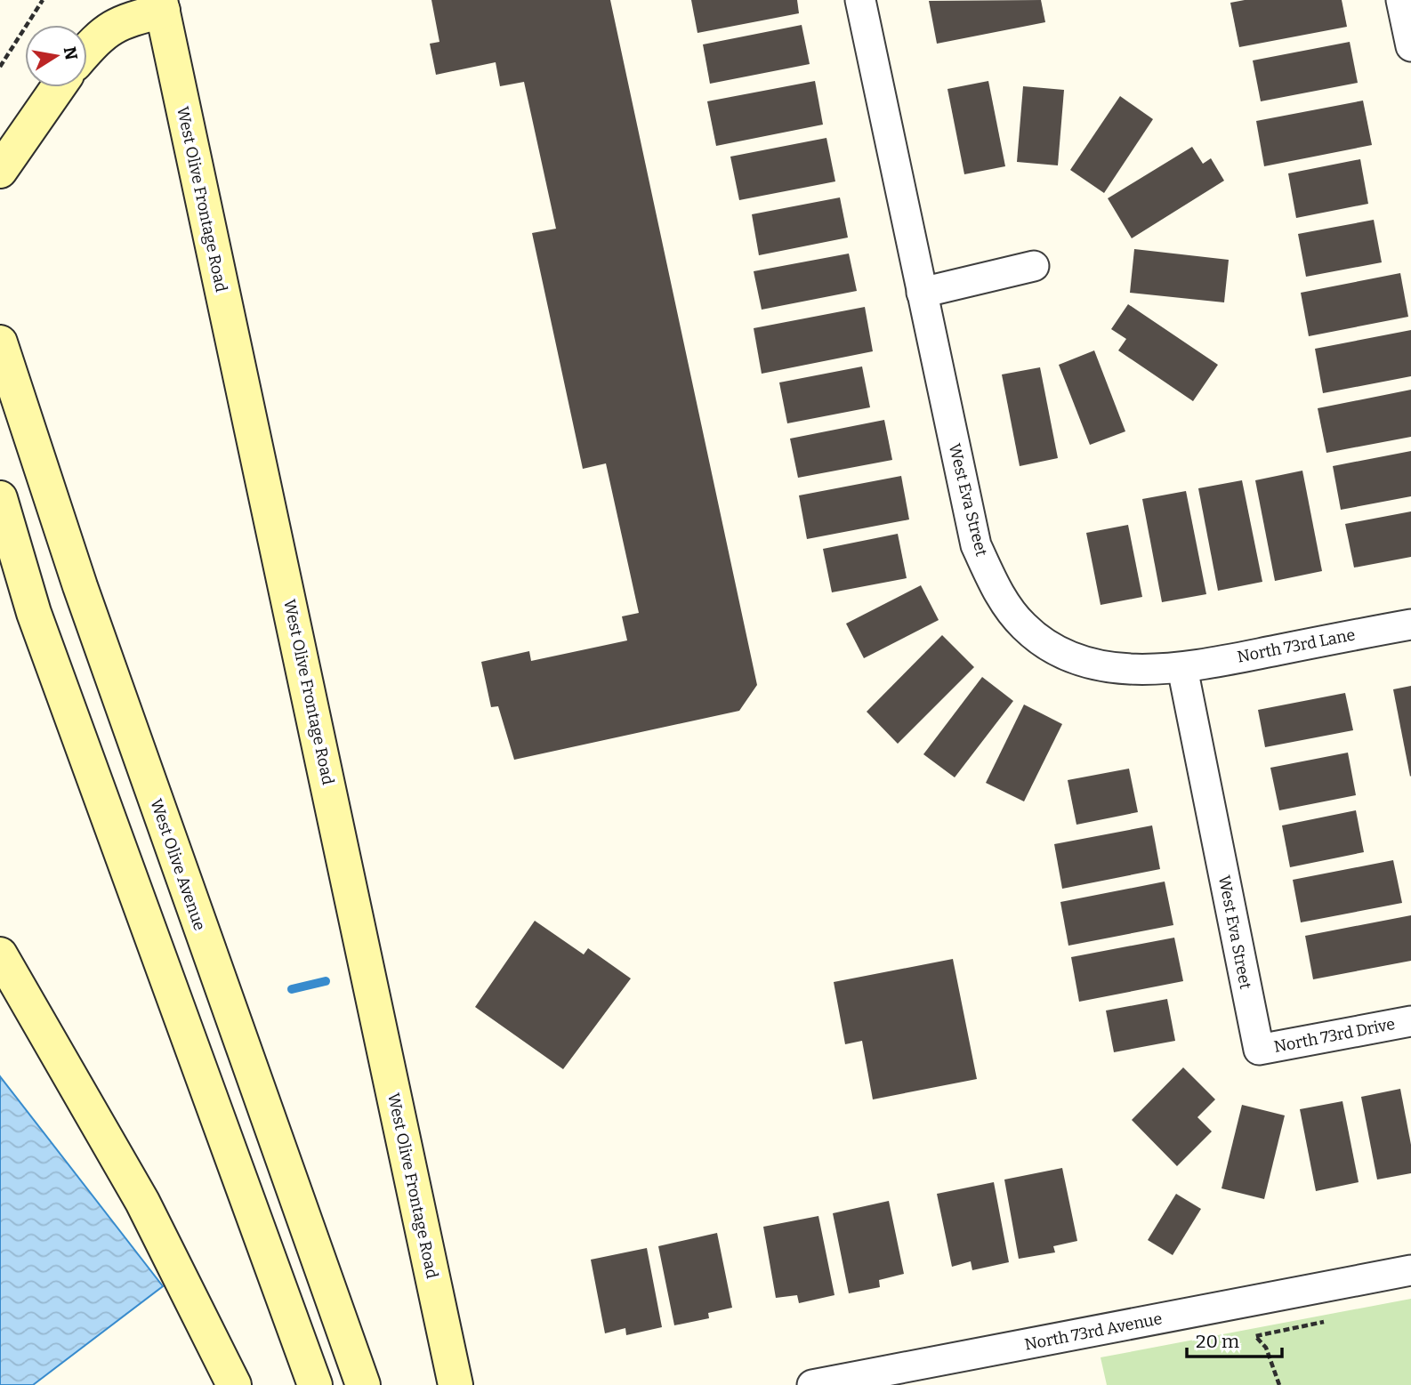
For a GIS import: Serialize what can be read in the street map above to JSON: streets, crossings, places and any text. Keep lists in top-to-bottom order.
{
  "streets": {
    "main road": ["West Olive Frontage Road", "West Olive Avenue"],
    "street": [
      "West Eva Street",
      "North 73rd Lane",
      "North 73rd Drive",
      "North 73rd Avenue"
    ]
  },
  "crossings": [
    ["West Eva Street", "North 73rd Lane"],
    ["West Eva Street", "North 73rd Drive"]
  ],
  "scale_bar": "20 m",
  "north": "right"
}
